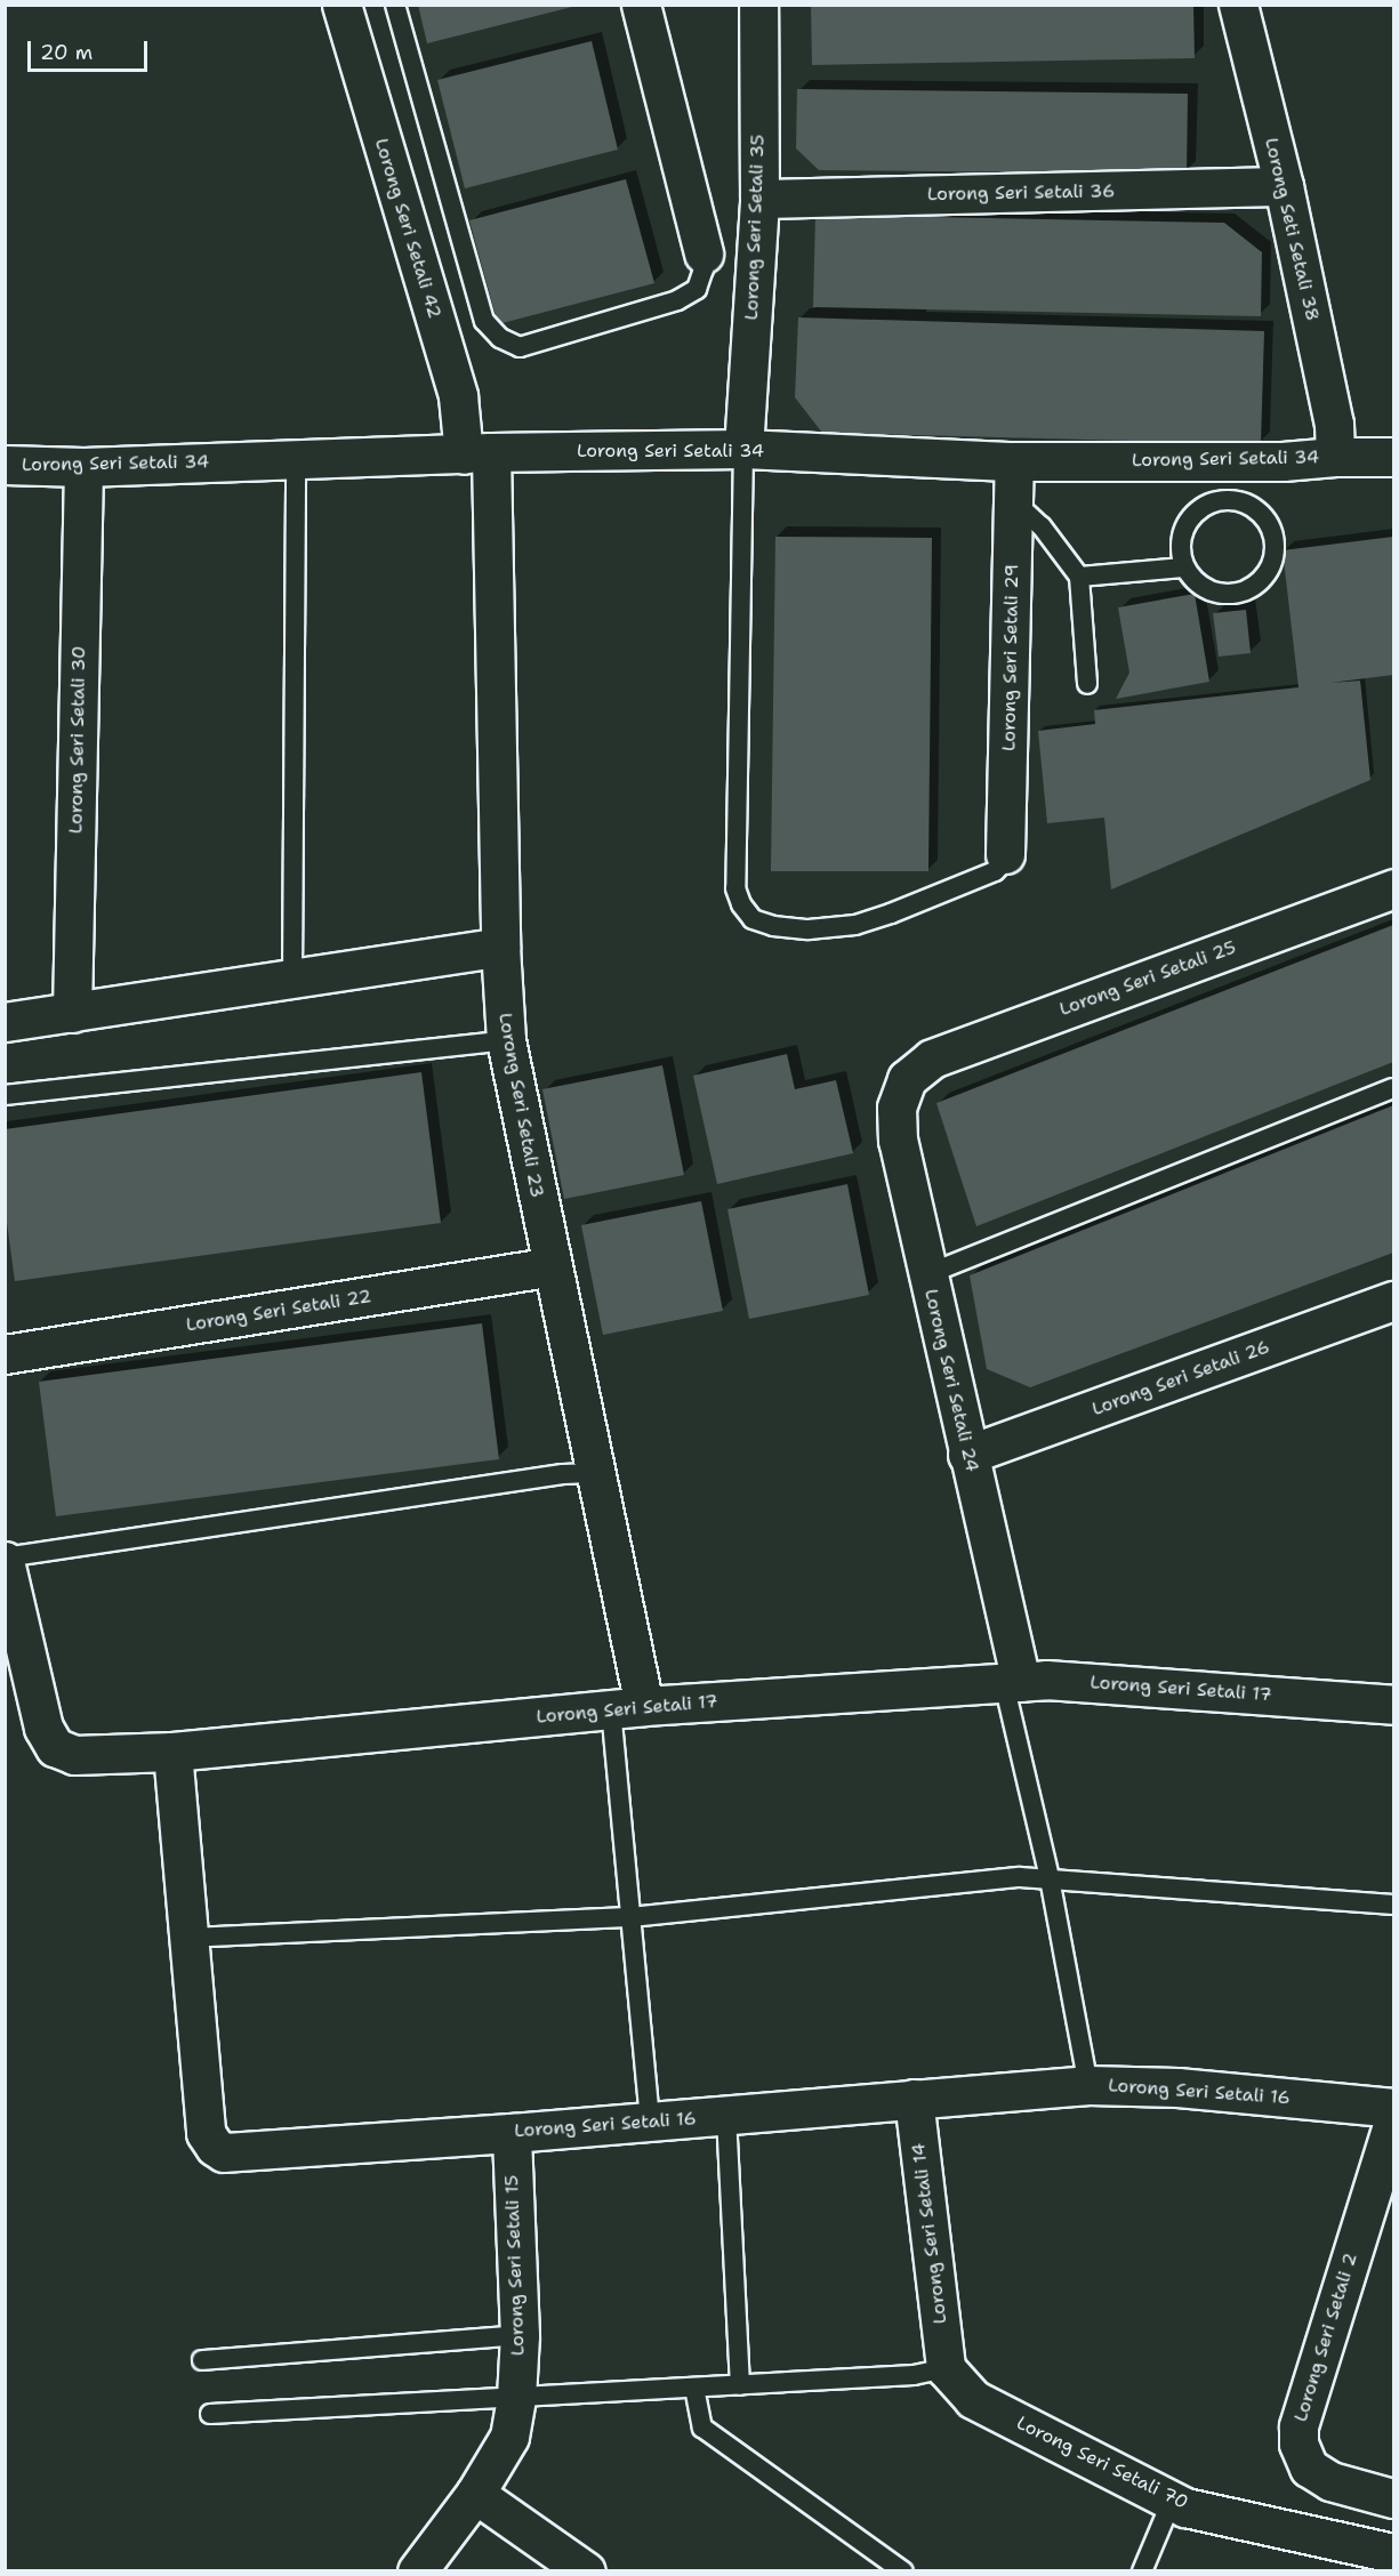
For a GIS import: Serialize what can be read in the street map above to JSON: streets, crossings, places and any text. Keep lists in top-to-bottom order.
{
  "streets": {
    "street": [
      "Lorong Seri Setali 36",
      "Lorong Seri Setali 35",
      "Lorong Seri Setali 42",
      "Lorong Seti Setali 38",
      "Lorong Seri Setali 34",
      "Lorong Seri Setali 29",
      "Lorong Seri Setali 30",
      "Lorong Seri Setali 25",
      "Lorong Seri Setali 23",
      "Lorong Seri Setali 22",
      "Lorong Seri Setali 26",
      "Lorong Seri Setali 24",
      "Lorong Seri Setali 17",
      "Lorong Seri Setali 16",
      "Lorong Seri Setali 14",
      "Lorong Seri Setali 15",
      "Lorong Seri Setali 2",
      "Lorong Seri Setali 70"
    ]
  },
  "crossings": [
    ["Lorong Seri Setali 36", "Lorong Seri Setali 35"],
    ["Lorong Seri Setali 36", "Lorong Seti Setali 38"],
    ["Lorong Seri Setali 35", "Lorong Seri Setali 34"],
    ["Lorong Seri Setali 42", "Lorong Seri Setali 34"],
    ["Lorong Seri Setali 42", "Lorong Seri Setali 23"],
    ["Lorong Seti Setali 38", "Lorong Seri Setali 34"],
    ["Lorong Seri Setali 34", "Lorong Seri Setali 29"],
    ["Lorong Seri Setali 34", "Lorong Seri Setali 30"],
    ["Lorong Seri Setali 34", "Lorong Seri Setali 23"],
    ["Lorong Seri Setali 25", "Lorong Seri Setali 24"],
    ["Lorong Seri Setali 23", "Lorong Seri Setali 22"],
    ["Lorong Seri Setali 23", "Lorong Seri Setali 17"],
    ["Lorong Seri Setali 26", "Lorong Seri Setali 24"],
    ["Lorong Seri Setali 24", "Lorong Seri Setali 17"],
    ["Lorong Seri Setali 17", "Lorong Seri Setali 16"],
    ["Lorong Seri Setali 16", "Lorong Seri Setali 14"],
    ["Lorong Seri Setali 16", "Lorong Seri Setali 15"],
    ["Lorong Seri Setali 14", "Lorong Seri Setali 70"]
  ],
  "scale_bar": "20 m"
}
